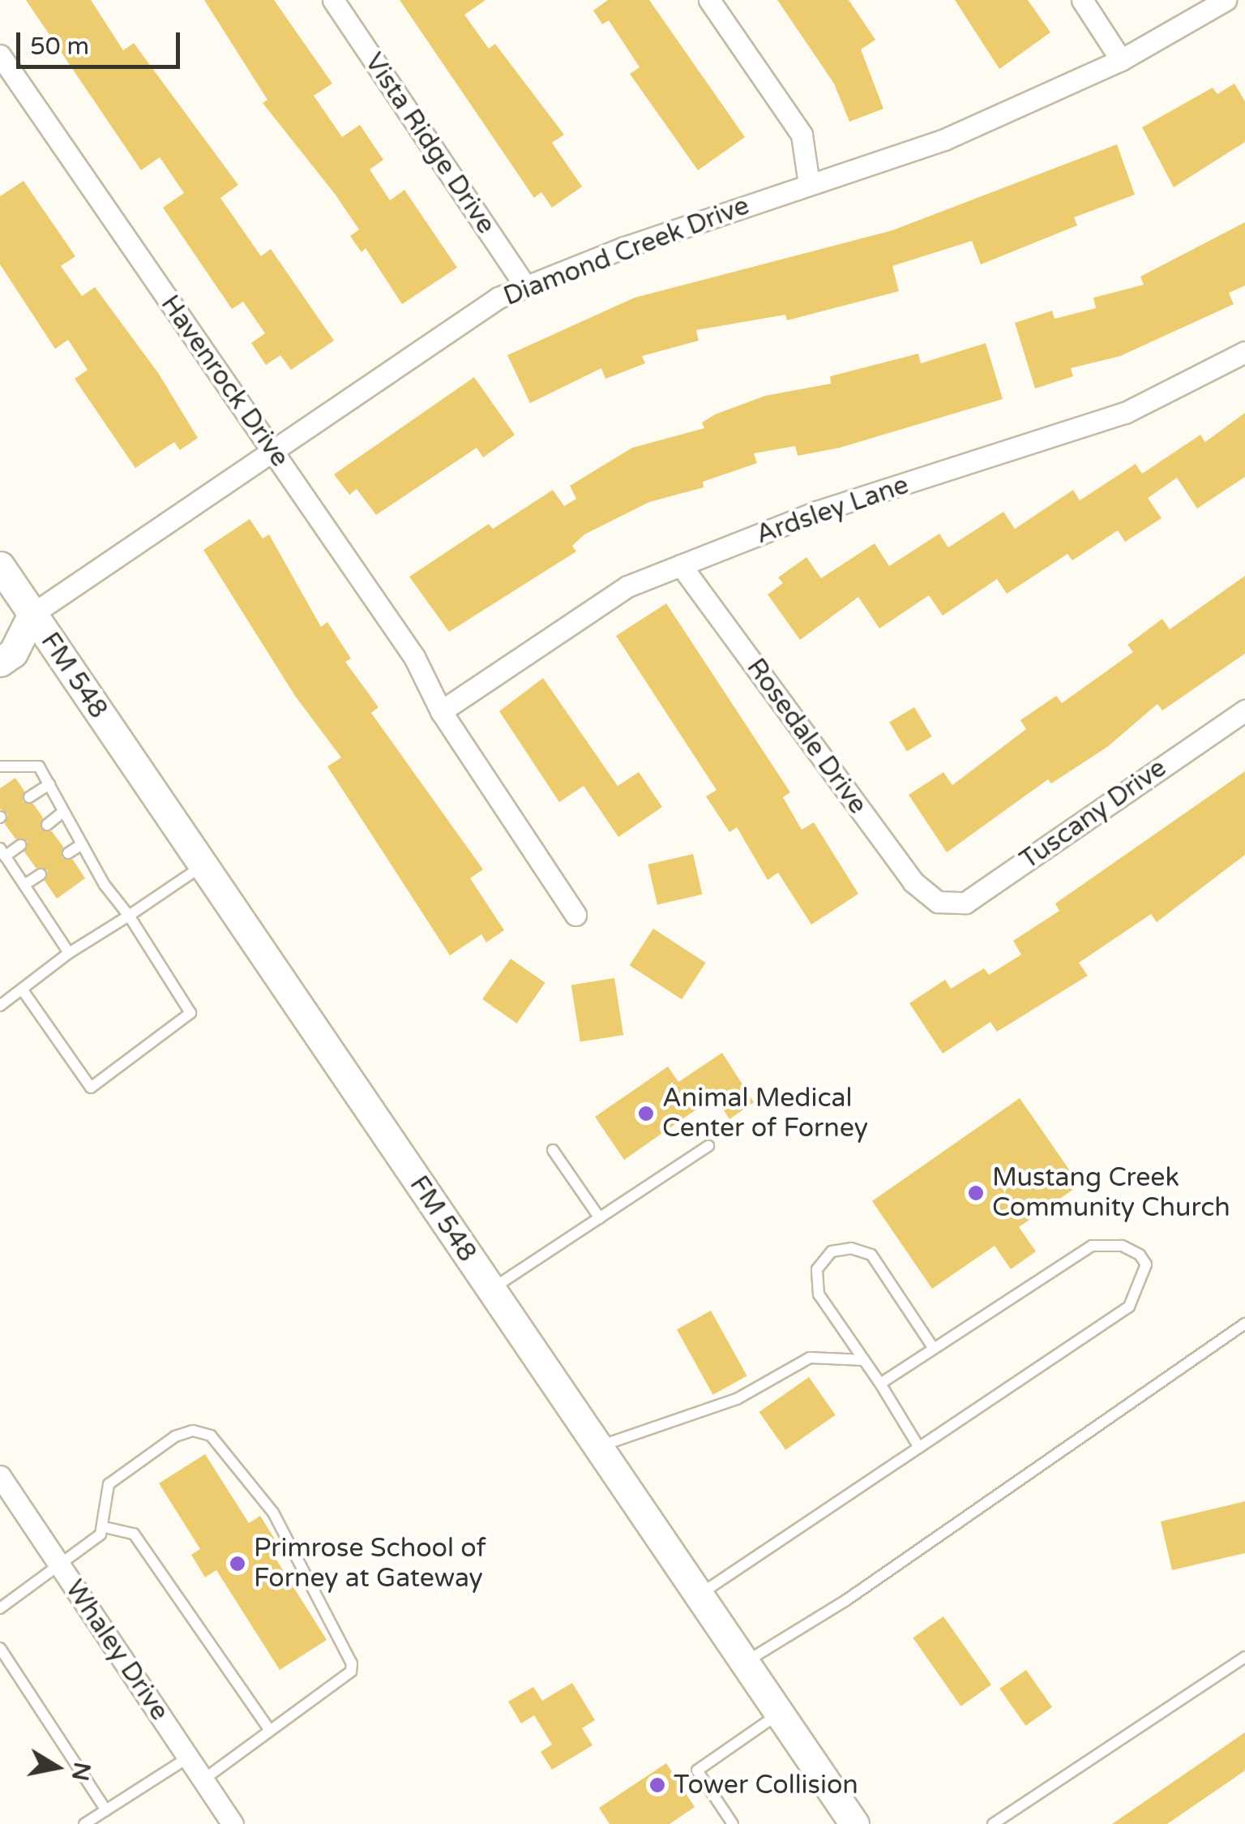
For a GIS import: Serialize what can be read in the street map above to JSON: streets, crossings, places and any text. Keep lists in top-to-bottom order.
{
  "streets": {
    "main road": ["FM 548"],
    "street": [
      "Vista Ridge Drive",
      "Diamond Creek Drive",
      "Havenrock Drive",
      "Ardsley Lane",
      "Rosedale Drive",
      "Tuscany Drive",
      "Whaley Drive"
    ]
  },
  "crossings": [
    ["Vista Ridge Drive", "Diamond Creek Drive"],
    ["Diamond Creek Drive", "Havenrock Drive"],
    ["Diamond Creek Drive", "FM 548"],
    ["Havenrock Drive", "Ardsley Lane"],
    ["Ardsley Lane", "Rosedale Drive"],
    ["Rosedale Drive", "Tuscany Drive"]
  ],
  "places": [
    "Animal Medical Center of Forney",
    "Mustang Creek Community Church",
    "Primrose School of Forney at Gateway",
    "Tower Collision"
  ],
  "scale_bar": "50 m",
  "north": "right"
}
